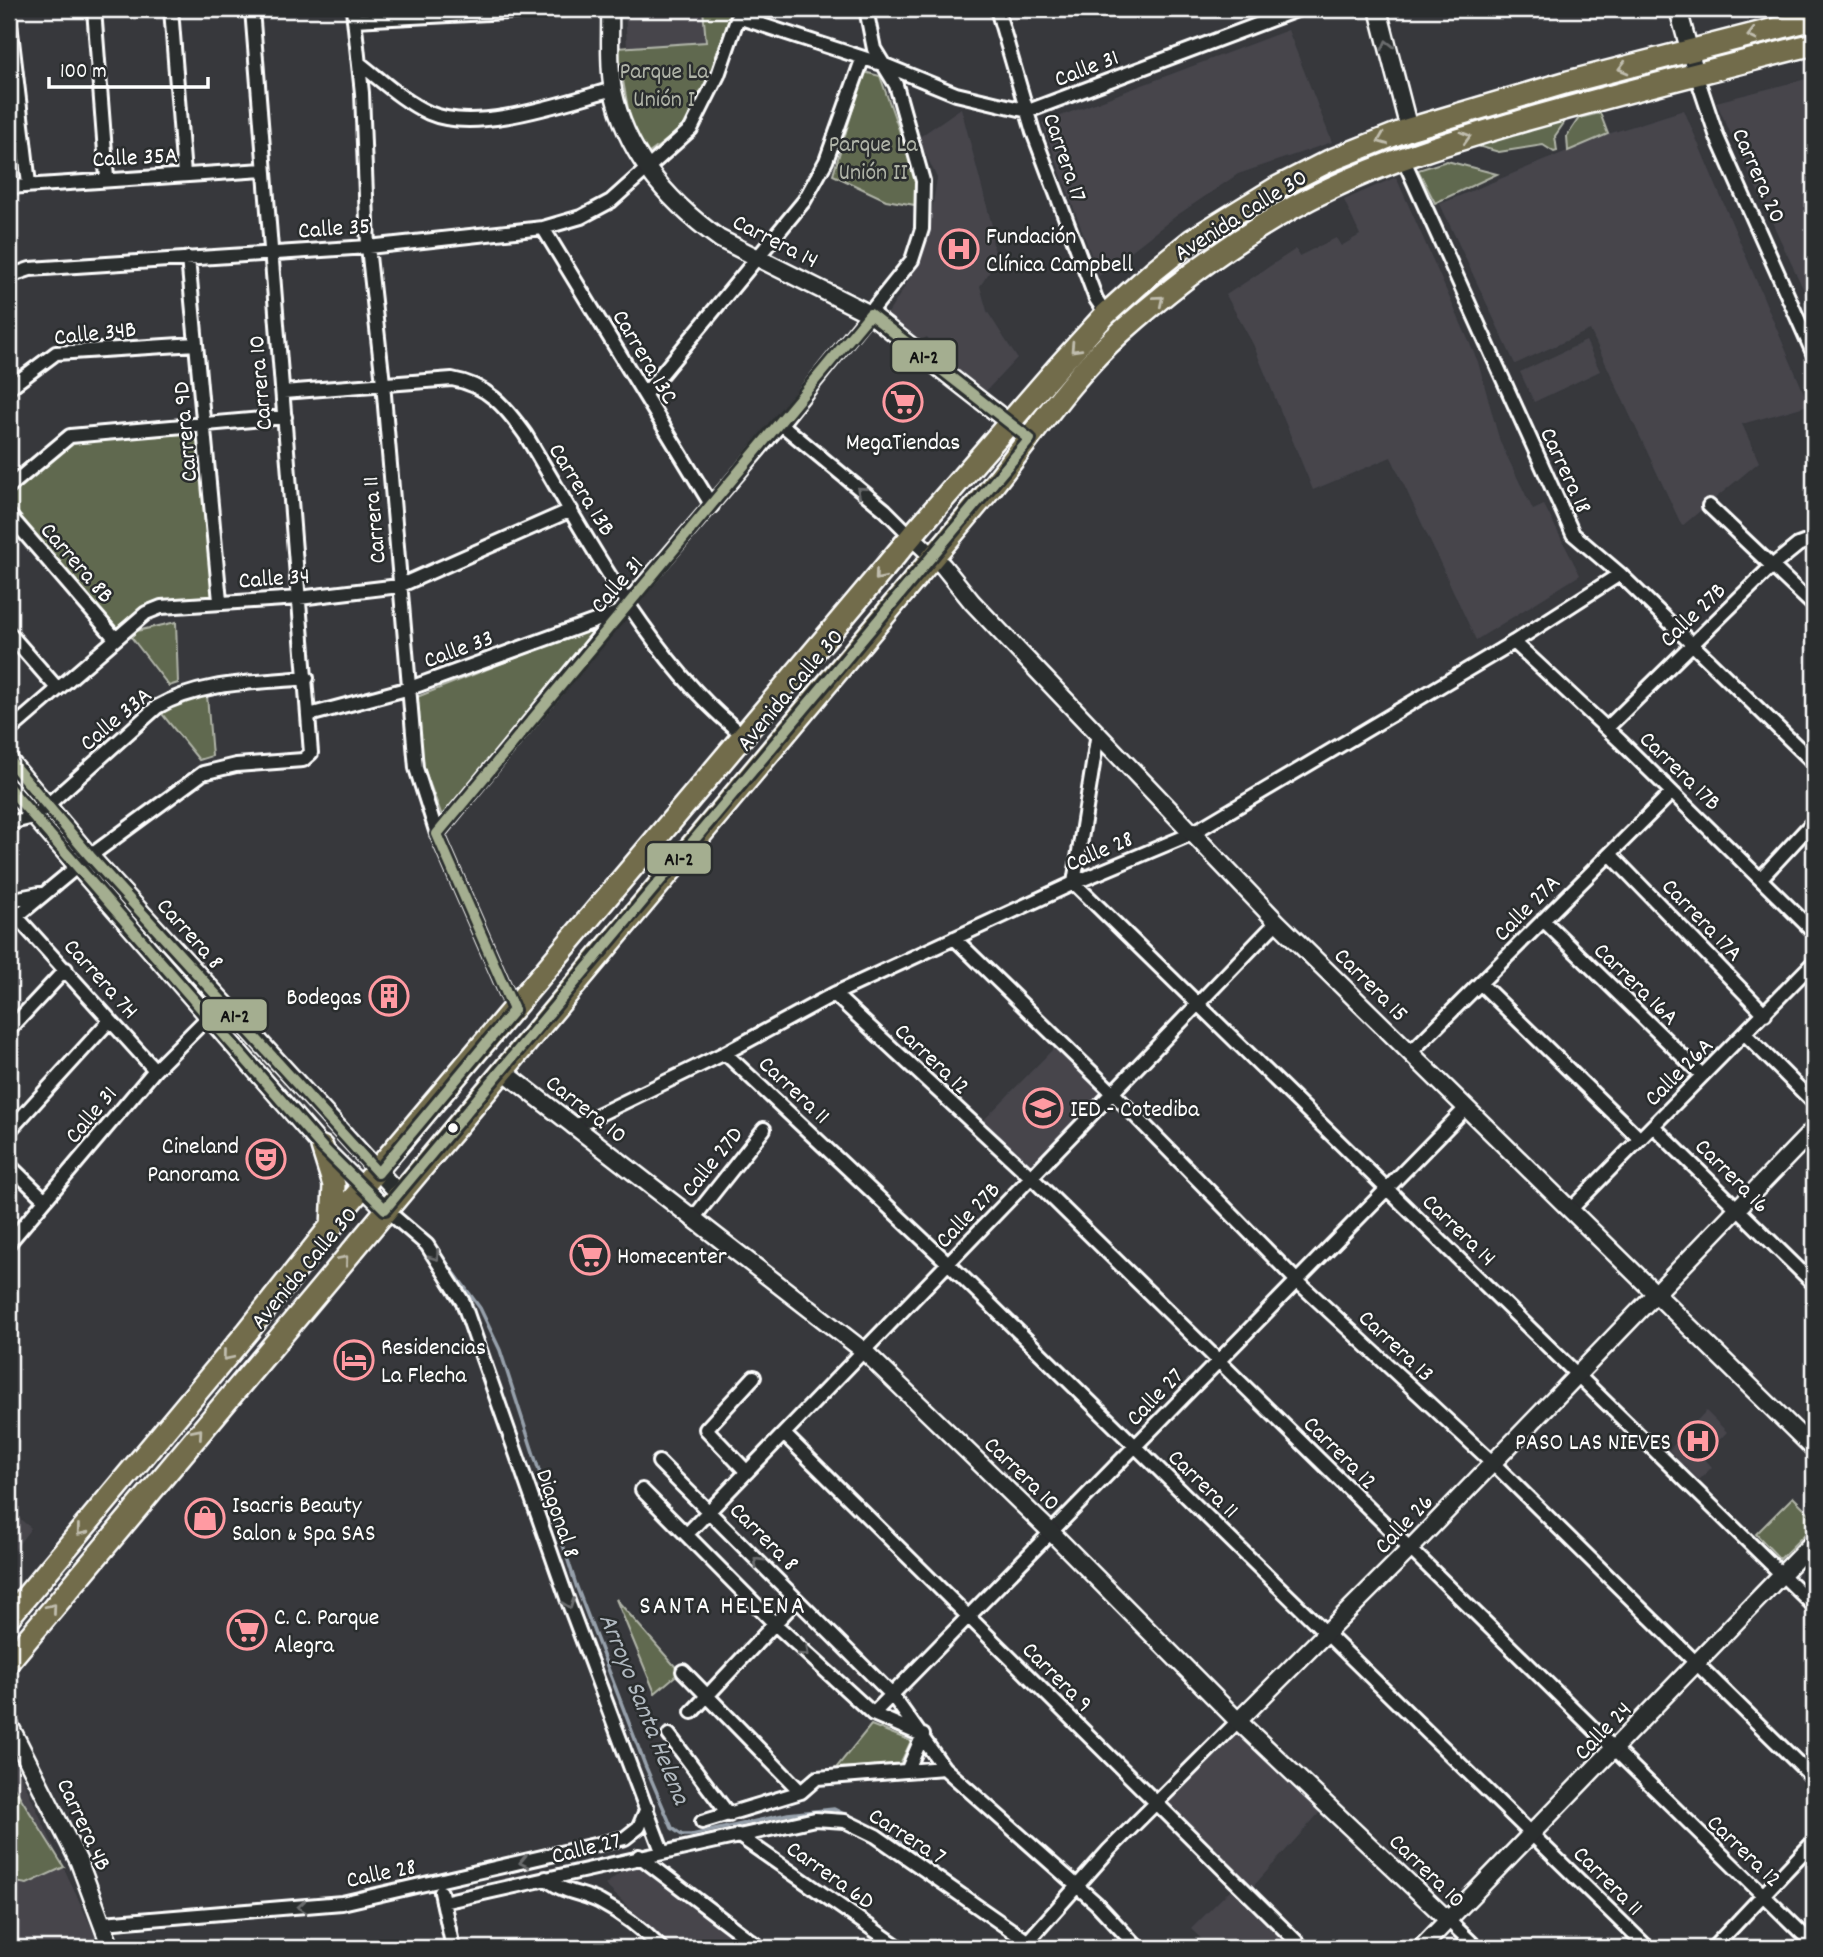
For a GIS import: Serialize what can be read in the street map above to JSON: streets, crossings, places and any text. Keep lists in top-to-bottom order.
{
  "streets": {
    "highway": ["Avenida Calle 30"],
    "street": [
      "Calle 31",
      "Calle 35A",
      "Carrera 17",
      "Carrera 20",
      "Calle 35",
      "Carrera 14",
      "Calle 34B",
      "Carrera 13C",
      "Carrera 10",
      "Carrera 9D",
      "Carrera 18",
      "Carrera 13B",
      "Carrera 11",
      "Carrera 8B",
      "Calle 34",
      "Calle 27B",
      "Calle 33",
      "Calle 33A",
      "Carrera 17B",
      "Calle 28",
      "Calle 27A",
      "Carrera 17A",
      "Carrera 8",
      "Carrera 7H",
      "Carrera 16A",
      "Carrera 15",
      "Carrera 12",
      "Calle 26A",
      "Calle 27D",
      "Carrera 16",
      "Carrera 13",
      "Calle 27",
      "Diagonal 8",
      "Calle 26",
      "Carrera 9",
      "Calle 24",
      "Carrera 4B",
      "Carrera 7",
      "Carrera 6D"
    ]
  },
  "crossings": [
    ["Calle 31", "Carrera 17"],
    ["Calle 31", "Carrera 14"],
    ["Calle 31", "Carrera 13C"],
    ["Calle 31", "Carrera 13B"],
    ["Calle 31", "Carrera 11"],
    ["Calle 31", "Calle 33"],
    ["Calle 31", "Carrera 8"],
    ["Calle 31", "Carrera 7H"],
    ["Calle 35A", "Carrera 10"],
    ["Carrera 17", "Avenida Calle 30"],
    ["Carrera 20", "Avenida Calle 30"],
    ["Avenida Calle 30", "Carrera 14"],
    ["Avenida Calle 30", "Carrera 10"],
    ["Avenida Calle 30", "Carrera 18"],
    ["Avenida Calle 30", "Carrera 13B"],
    ["Avenida Calle 30", "Carrera 11"],
    ["Avenida Calle 30", "Carrera 8"],
    ["Avenida Calle 30", "Carrera 15"],
    ["Avenida Calle 30", "Diagonal 8"],
    ["Calle 35", "Carrera 14"],
    ["Calle 35", "Carrera 13C"],
    ["Calle 35", "Carrera 10"],
    ["Calle 35", "Carrera 9D"],
    ["Calle 35", "Carrera 11"],
    ["Carrera 14", "Calle 27B"],
    ["Carrera 14", "Calle 28"],
    ["Carrera 14", "Calle 27"],
    ["Carrera 14", "Calle 26"],
    ["Carrera 14", "Calle 24"],
    ["Calle 34B", "Carrera 9D"],
    ["Carrera 10", "Calle 34"],
    ["Carrera 10", "Calle 27B"],
    ["Carrera 10", "Calle 33"],
    ["Carrera 10", "Calle 33A"],
    ["Carrera 10", "Calle 28"],
    ["Carrera 10", "Carrera 8"],
    ["Carrera 10", "Calle 27D"],
    ["Carrera 10", "Calle 27"],
    ["Carrera 10", "Calle 26"],
    ["Carrera 10", "Calle 24"],
    ["Carrera 9D", "Calle 34"],
    ["Carrera 18", "Calle 27B"],
    ["Carrera 18", "Calle 28"],
    ["Carrera 13B", "Carrera 11"],
    ["Carrera 13B", "Calle 34"],
    ["Carrera 11", "Calle 34"],
    ["Carrera 11", "Calle 27B"],
    ["Carrera 11", "Calle 33"],
    ["Carrera 11", "Calle 28"],
    ["Carrera 11", "Calle 27"],
    ["Carrera 11", "Calle 26"],
    ["Carrera 11", "Calle 24"],
    ["Carrera 8B", "Calle 34"],
    ["Calle 27B", "Carrera 17B"],
    ["Calle 27B", "Carrera 8"],
    ["Calle 27B", "Carrera 15"],
    ["Calle 27B", "Carrera 12"],
    ["Calle 27B", "Carrera 13"],
    ["Calle 27B", "Carrera 9"],
    ["Calle 33A", "Carrera 8"],
    ["Carrera 17B", "Calle 28"],
    ["Carrera 17B", "Calle 27A"],
    ["Calle 28", "Carrera 15"],
    ["Calle 28", "Carrera 12"],
    ["Calle 28", "Carrera 13"],
    ["Calle 28", "Diagonal 8"],
    ["Calle 28", "Carrera 4B"],
    ["Calle 27A", "Carrera 17A"],
    ["Calle 27A", "Carrera 16A"],
    ["Calle 27A", "Carrera 15"],
    ["Carrera 17A", "Calle 26A"],
    ["Carrera 8", "Calle 27"],
    ["Carrera 8", "Diagonal 8"],
    ["Carrera 8", "Calle 26"],
    ["Carrera 16A", "Calle 26A"],
    ["Carrera 15", "Calle 26A"],
    ["Carrera 15", "Calle 27"],
    ["Carrera 15", "Calle 26"],
    ["Carrera 12", "Calle 27"],
    ["Carrera 12", "Calle 26"],
    ["Carrera 12", "Calle 24"],
    ["Calle 26A", "Carrera 16"],
    ["Carrera 16", "Calle 26"],
    ["Carrera 13", "Calle 27"],
    ["Carrera 13", "Calle 26"],
    ["Carrera 13", "Calle 24"],
    ["Calle 27", "Diagonal 8"],
    ["Calle 27", "Carrera 9"],
    ["Calle 27", "Carrera 7"],
    ["Calle 27", "Carrera 6D"],
    ["Calle 26", "Carrera 9"],
    ["Calle 26", "Carrera 7"],
    ["Carrera 7", "Carrera 6D"]
  ],
  "one_way": ["Diagonal 8"],
  "districts": ["SANTA HELENA"],
  "water": ["Arroyo Santa Helena"],
  "parks": ["Parque La Unión I", "Parque La Unión II"],
  "places": {
    "hospital": ["Fundación Clínica Campbell", "PASO LAS NIEVES"],
    "supermarket": ["MegaTiendas", "Homecenter", "C. C. Parque Alegra"],
    "building": ["Bodegas"],
    "school or university": ["IED - Cotediba"],
    "theatre": ["Cineland Panorama"],
    "hotel": ["Residencias La Flecha"],
    "shop": ["Isacris Beauty Salon & Spa SAS"]
  },
  "lines": ["transit line A1-2"],
  "scale_bar": "100 m"
}
